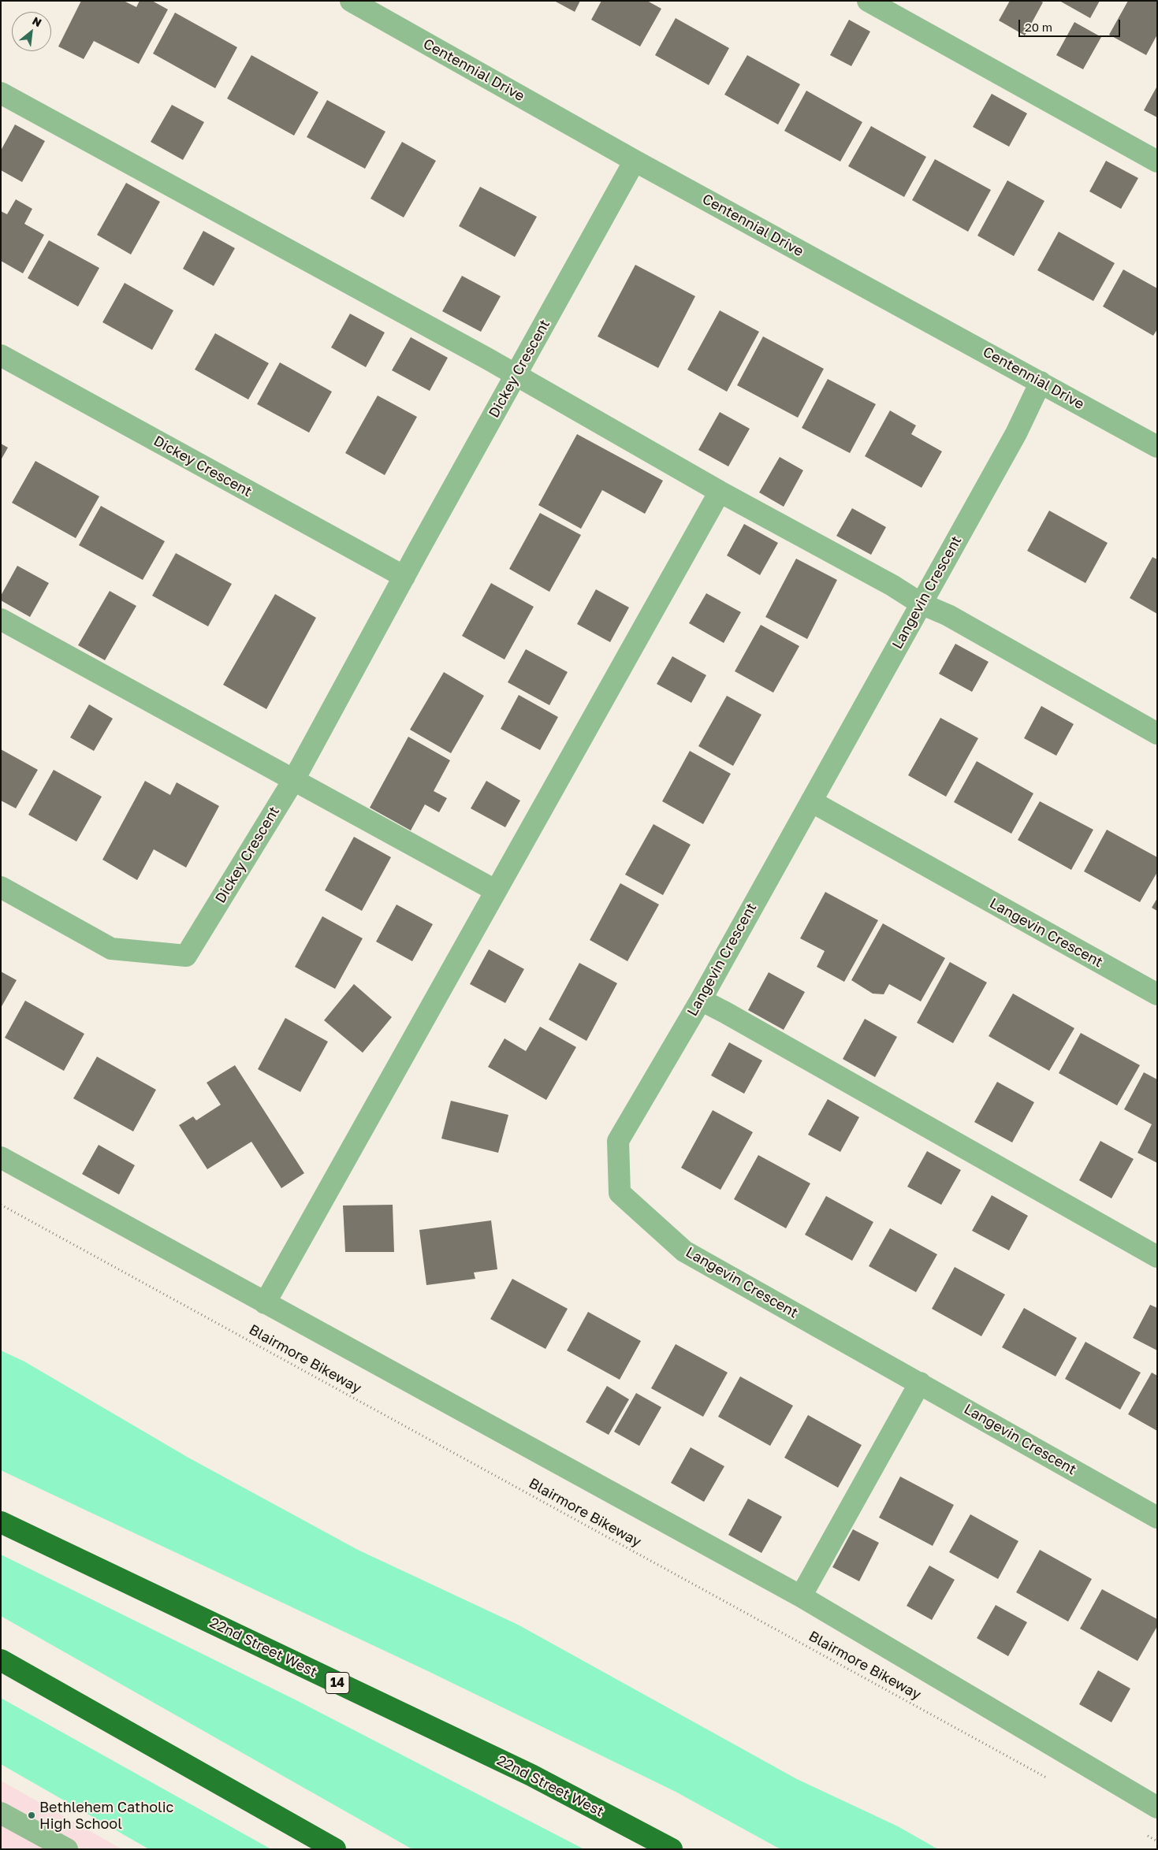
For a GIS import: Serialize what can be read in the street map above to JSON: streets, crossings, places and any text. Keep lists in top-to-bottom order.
{
  "streets": {
    "highway": ["22nd Street West", "14"],
    "street": ["Centennial Drive", "Dickey Crescent", "Langevin Crescent"],
    "path": ["Blairmore Bikeway"]
  },
  "crossings": [
    ["Centennial Drive", "Dickey Crescent"],
    ["Centennial Drive", "Langevin Crescent"]
  ],
  "places": ["Bethlehem Catholic High School"],
  "scale_bar": "20 m",
  "north": "top right"
}
